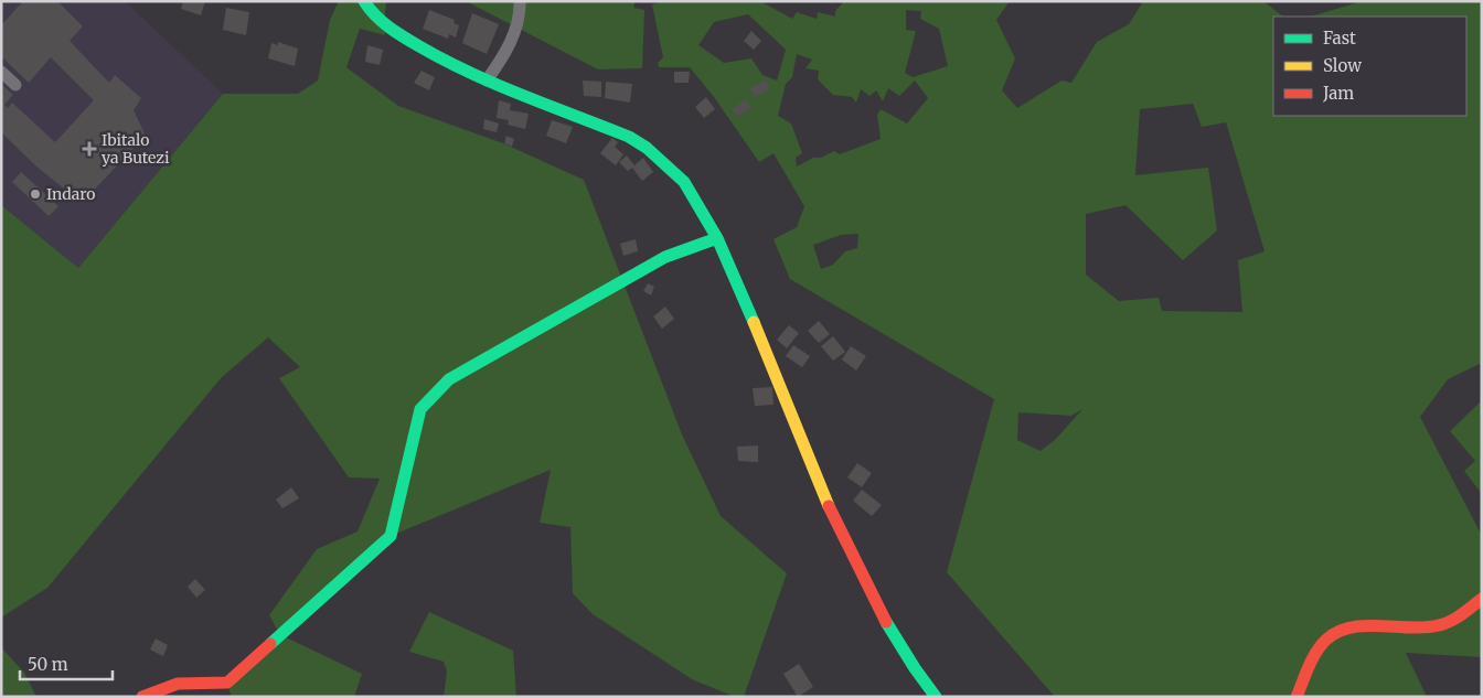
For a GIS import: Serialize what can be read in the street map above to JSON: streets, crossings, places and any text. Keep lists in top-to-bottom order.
{
  "places": {
    "health": ["Ibitalo ya Butezi"],
    "other": ["Indaro"]
  },
  "legend": ["Fast", "Slow", "Jam"],
  "scale_bar": "50 m"
}
